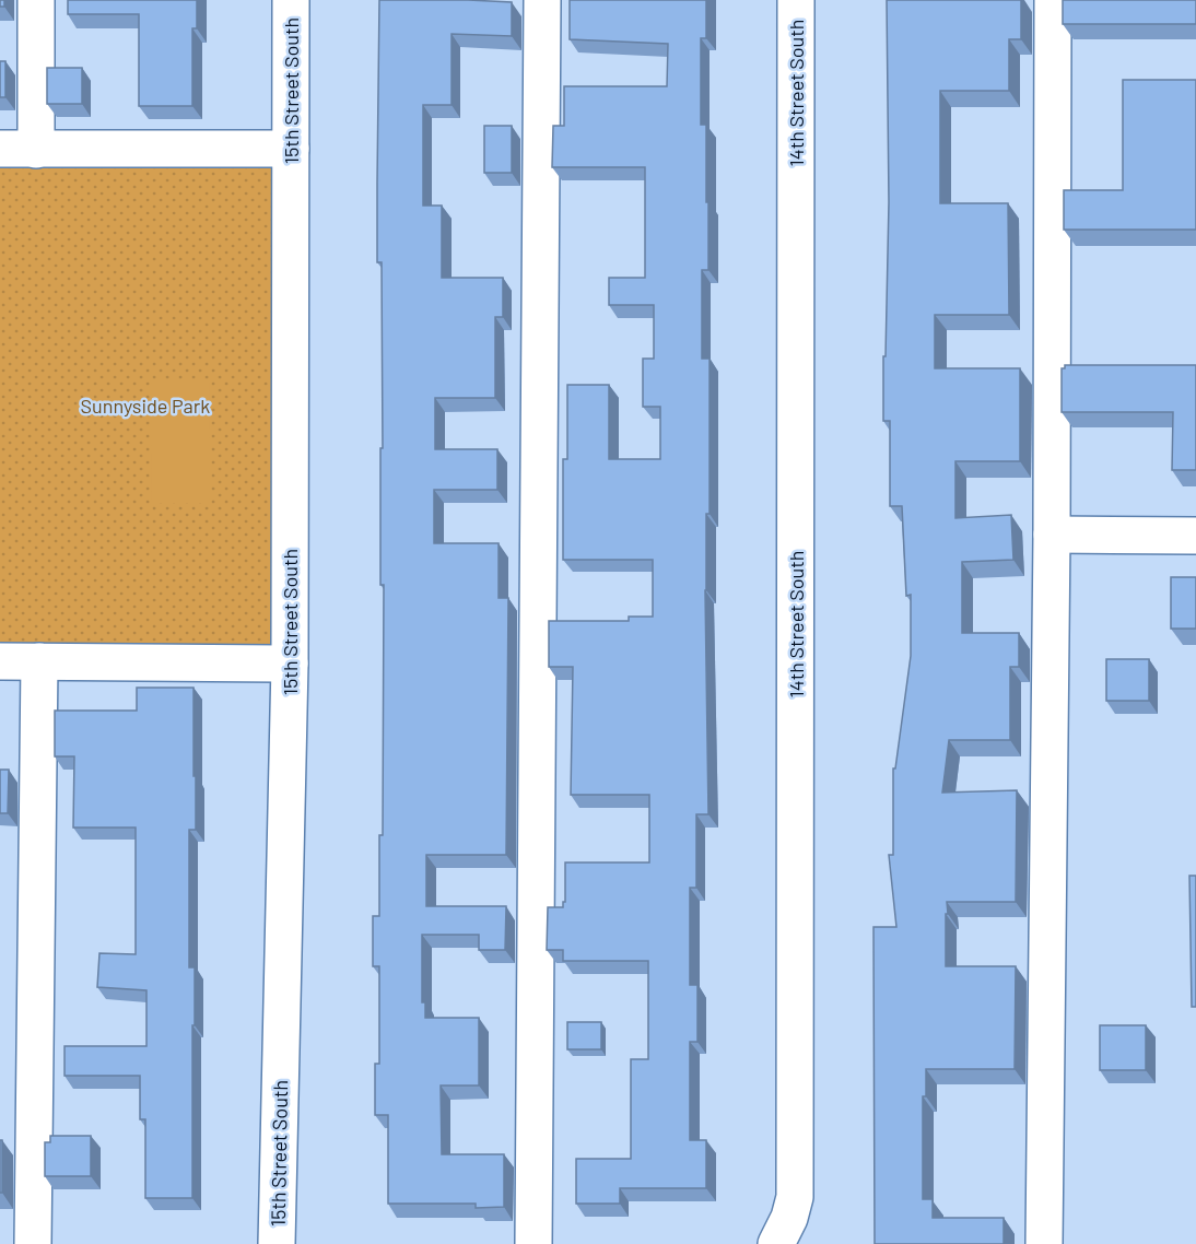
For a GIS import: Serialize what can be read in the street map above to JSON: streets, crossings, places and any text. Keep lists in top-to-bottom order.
{
  "streets": {
    "street": ["15th Street South", "14th Street South"]
  },
  "parks": ["Sunnyside Park"]
}
